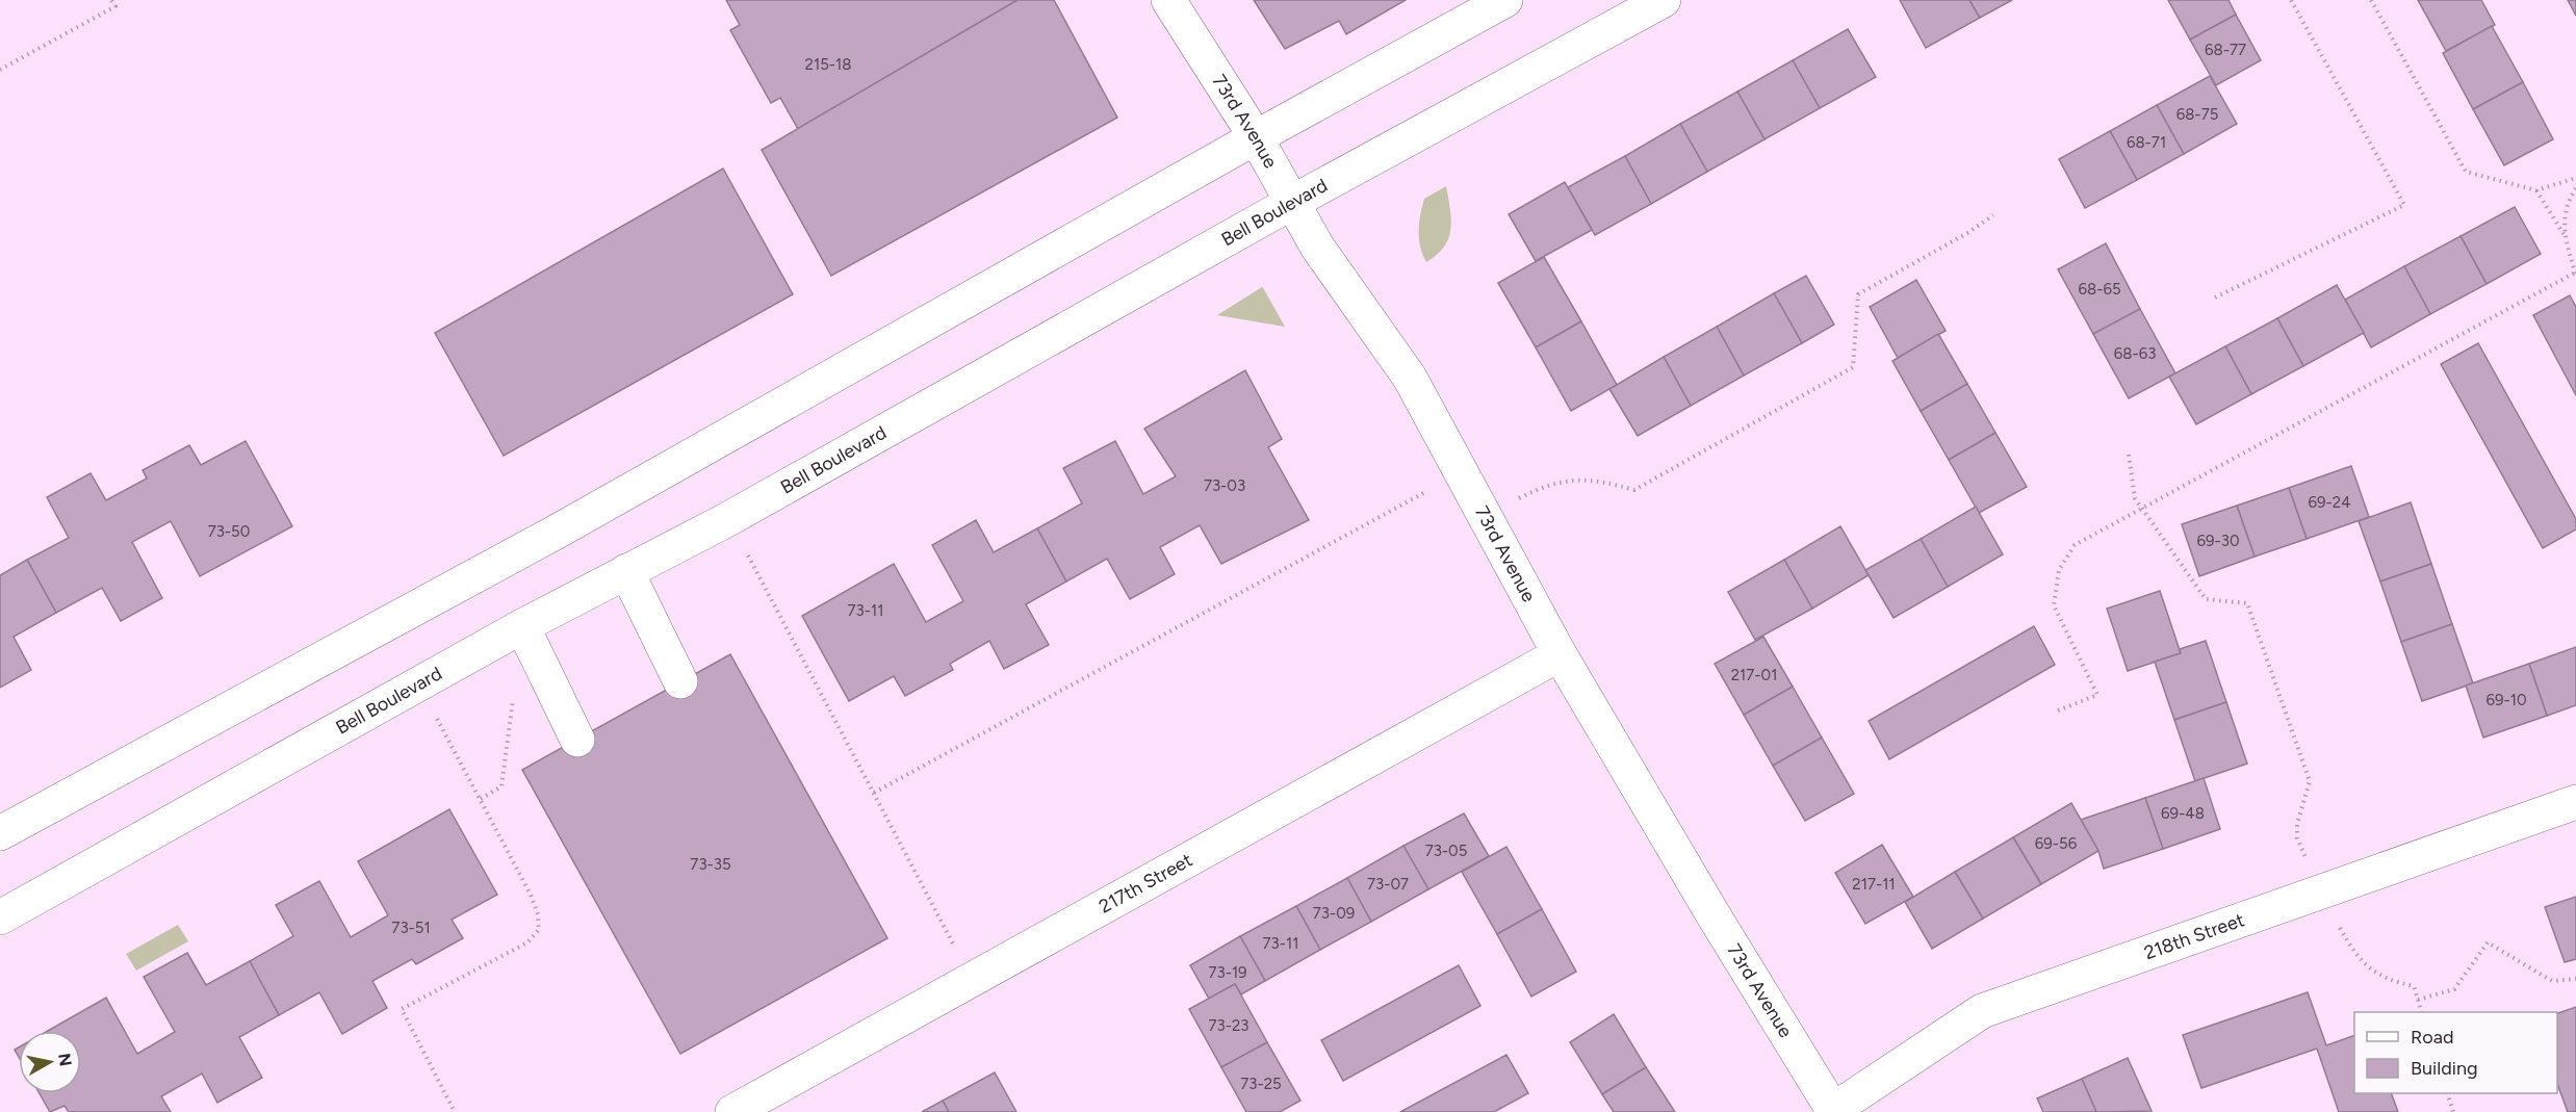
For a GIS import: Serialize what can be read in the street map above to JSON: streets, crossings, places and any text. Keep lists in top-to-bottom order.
{
  "streets": {
    "street": [
      "73rd Avenue",
      "Bell Boulevard",
      "217th Street",
      "218th Street"
    ]
  },
  "crossings": [
    ["73rd Avenue", "Bell Boulevard"],
    ["73rd Avenue", "217th Street"],
    ["73rd Avenue", "218th Street"]
  ],
  "house_numbers": [
    "68-77",
    "215-18",
    "68-75",
    "68-71",
    "68-65",
    "68-63",
    "73-03",
    "69-24",
    "73-50",
    "69-30",
    "73-11",
    "217-01",
    "69-10",
    "69-48",
    "69-56",
    "73-05",
    "73-35",
    "73-07",
    "217-11",
    "73-09",
    "73-51",
    "73-11",
    "73-19",
    "73-23",
    "73-25"
  ],
  "legend": ["Road", "Building"],
  "north": "right"
}
